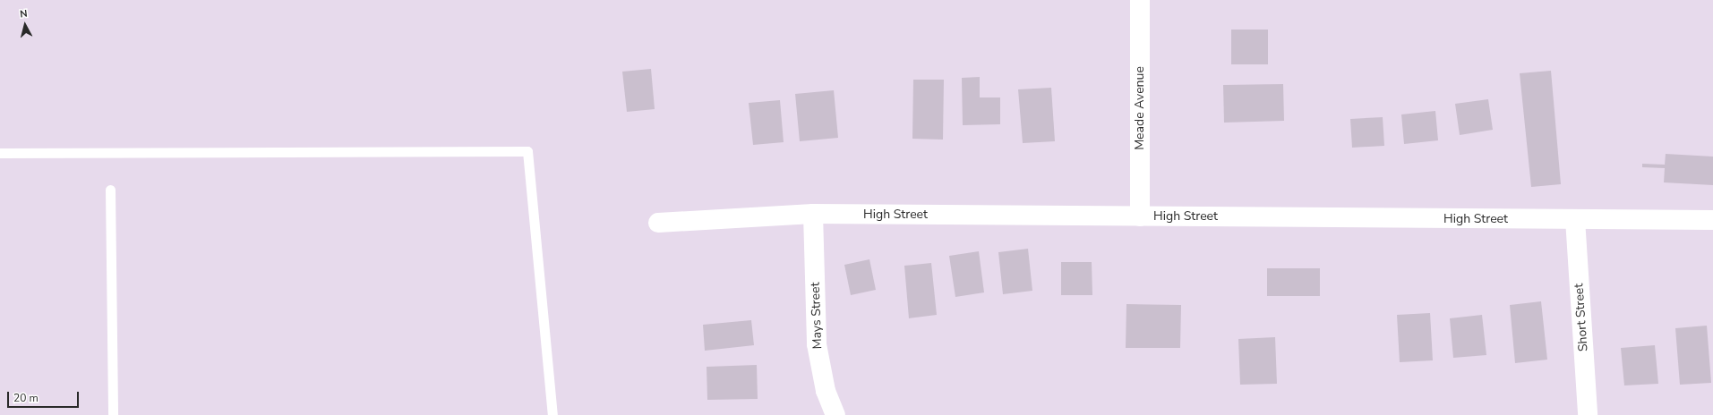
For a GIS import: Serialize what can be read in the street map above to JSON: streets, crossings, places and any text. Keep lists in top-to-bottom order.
{
  "streets": {
    "street": [
      "Meade Avenue",
      "High Street",
      "Mays Street",
      "Short Street"
    ]
  },
  "crossings": [
    ["Meade Avenue", "High Street"],
    ["High Street", "Mays Street"],
    ["High Street", "Short Street"]
  ],
  "scale_bar": "20 m",
  "north": "top"
}
